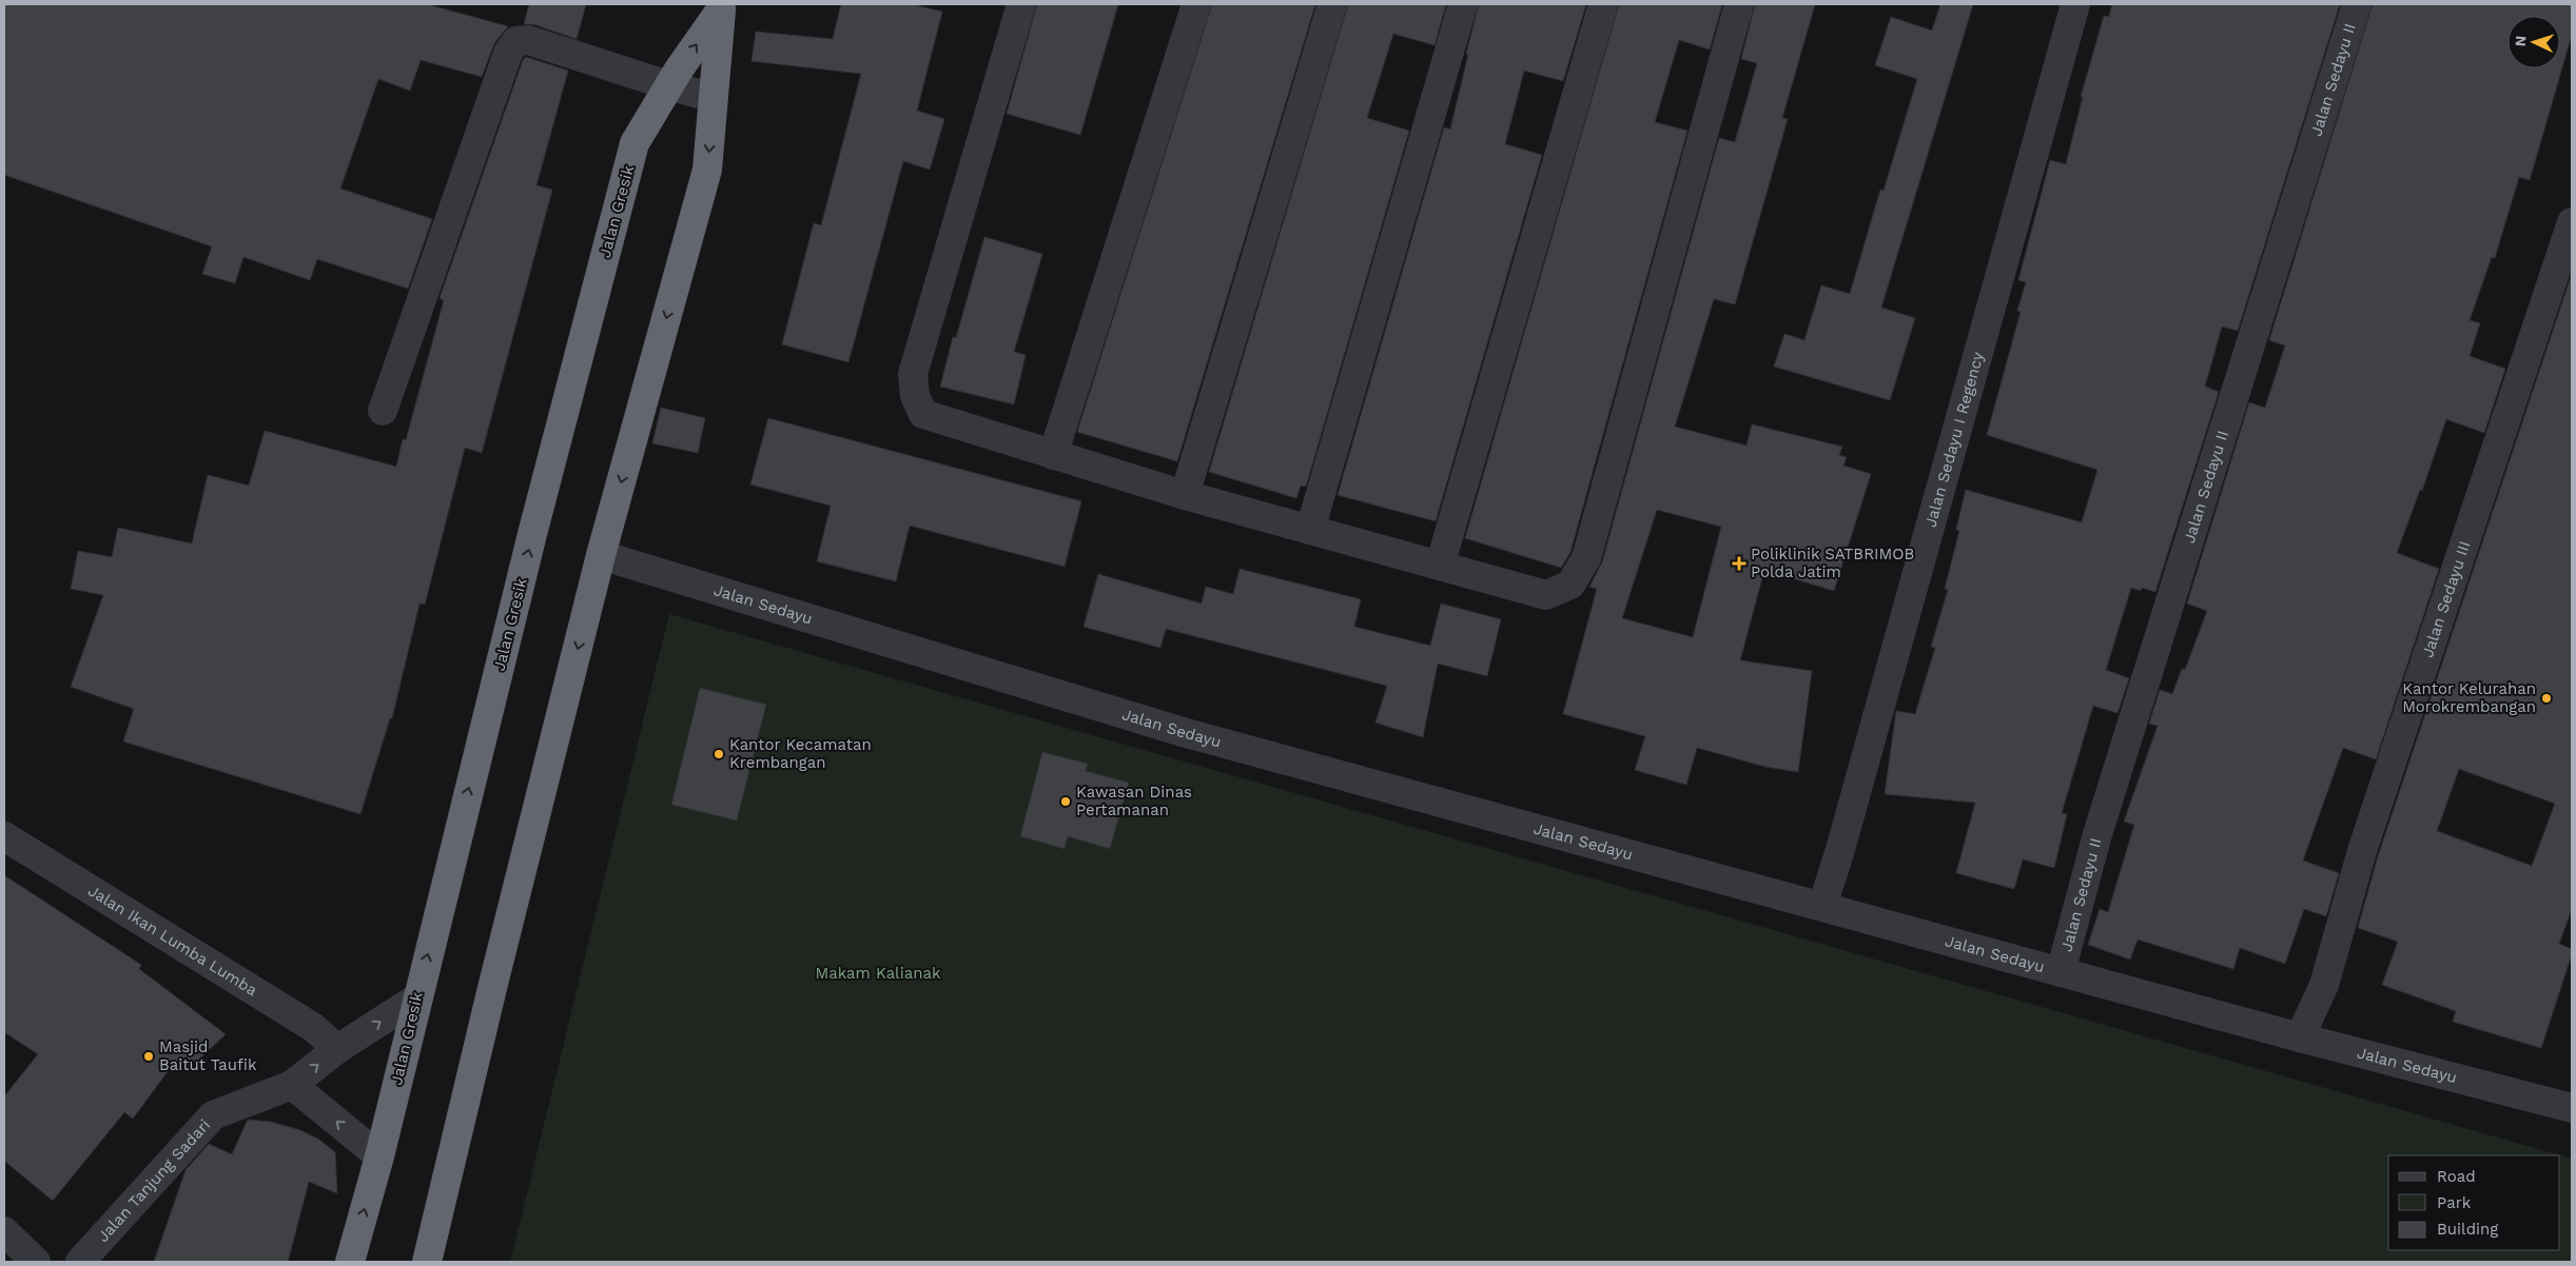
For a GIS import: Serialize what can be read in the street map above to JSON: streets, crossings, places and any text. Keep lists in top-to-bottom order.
{
  "streets": {
    "highway": ["Jalan Gresik"],
    "street": [
      "Jalan Sedayu II",
      "Jalan Sedayu I Regency",
      "Jalan Sedayu III",
      "Jalan Sedayu",
      "Jalan Ikan Lumba Lumba",
      "Jalan Tanjung Sadari"
    ]
  },
  "crossings": [
    ["Jalan Sedayu II", "Jalan Sedayu"],
    ["Jalan Gresik", "Jalan Sedayu"],
    ["Jalan Gresik", "Jalan Tanjung Sadari"],
    ["Jalan Sedayu I Regency", "Jalan Sedayu"],
    ["Jalan Sedayu III", "Jalan Sedayu"],
    ["Jalan Ikan Lumba Lumba", "Jalan Tanjung Sadari"]
  ],
  "parks": ["Makam Kalianak"],
  "places": {
    "health": ["Poliklinik SATBRIMOB Polda Jatim"],
    "other": [
      "Kantor Kelurahan Morokrembangan",
      "Kantor Kecamatan Krembangan",
      "Kawasan Dinas Pertamanan",
      "Masjid Baitut Taufik"
    ]
  },
  "legend": ["Road", "Park", "Building"],
  "north": "left"
}
